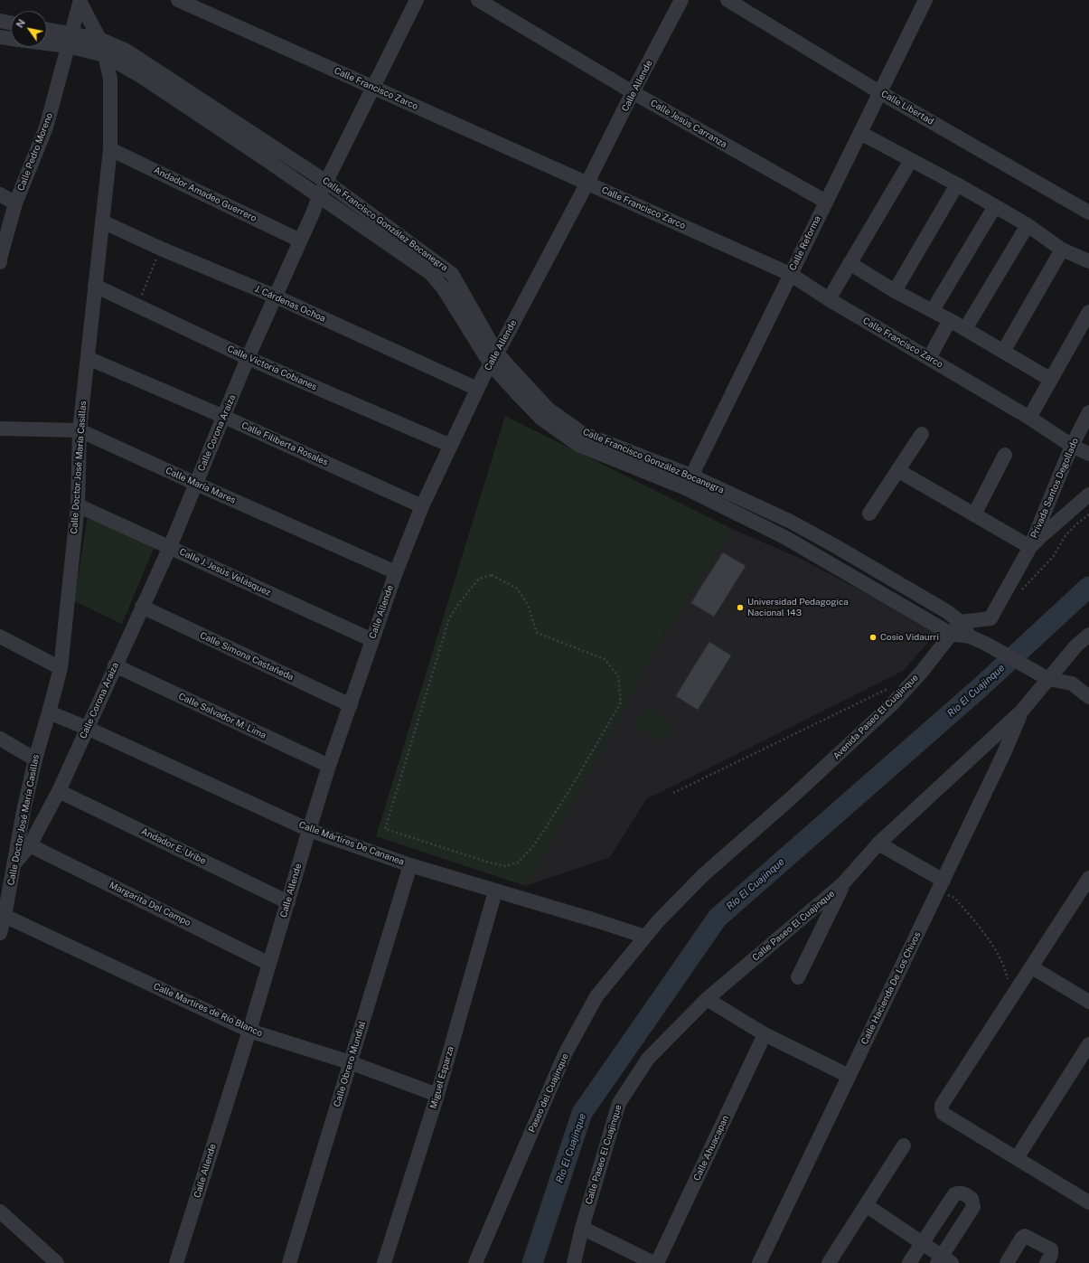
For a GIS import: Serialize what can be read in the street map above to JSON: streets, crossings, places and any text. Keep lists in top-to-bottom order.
{
  "streets": {
    "street": [
      "Calle Allende",
      "Calle Francisco Zarco",
      "Calle Libertad",
      "Calle Jesús Carranza",
      "Calle Pedro Moreno",
      "Andador Amadeo Guerrero",
      "Calle Francisco González Bocanegra",
      "Calle Reforma",
      "J. Cárdenas Ochoa",
      "Calle Victoria Cobianes",
      "Calle Corona Araiza",
      "Calle Filiberta Rosales",
      "Calle Doctor José María Casillas",
      "Calle María Mares",
      "Privada Santos Degollado",
      "Calle J. Jesús Velásquez",
      "Calle Simona Castañeda",
      "Calle Salvador M. Lima",
      "Avenida Paseo El Cuajinque",
      "Calle Mártires De Cananea",
      "Andador E. Uribe",
      "Margarita Del Campo",
      "Calle Paseo El Cuajinque",
      "Calle Hacienda De Los Chivos",
      "Calle Martires de Río Blanco",
      "Calle Obrero Mundial",
      "Miguel Esparza",
      "Paseo del Cuajinque",
      "Calle Ahuacapan"
    ]
  },
  "crossings": [
    ["Calle Allende", "Calle Francisco Zarco"],
    ["Calle Allende", "Calle Jesús Carranza"],
    ["Calle Allende", "Calle Francisco González Bocanegra"],
    ["Calle Allende", "J. Cárdenas Ochoa"],
    ["Calle Allende", "Calle Victoria Cobianes"],
    ["Calle Allende", "Calle Filiberta Rosales"],
    ["Calle Allende", "Calle María Mares"],
    ["Calle Allende", "Calle J. Jesús Velásquez"],
    ["Calle Allende", "Calle Simona Castañeda"],
    ["Calle Allende", "Calle Salvador M. Lima"],
    ["Calle Allende", "Calle Mártires De Cananea"],
    ["Calle Allende", "Andador E. Uribe"],
    ["Calle Allende", "Margarita Del Campo"],
    ["Calle Allende", "Calle Martires de Río Blanco"],
    ["Calle Francisco Zarco", "Calle Reforma"],
    ["Calle Francisco Zarco", "Calle Corona Araiza"],
    ["Calle Francisco Zarco", "Privada Santos Degollado"],
    ["Calle Libertad", "Calle Reforma"],
    ["Calle Jesús Carranza", "Calle Reforma"],
    ["Calle Pedro Moreno", "Calle Francisco González Bocanegra"],
    ["Calle Pedro Moreno", "Calle Doctor José María Casillas"],
    ["Andador Amadeo Guerrero", "Calle Corona Araiza"],
    ["Andador Amadeo Guerrero", "Calle Doctor José María Casillas"],
    ["Calle Francisco González Bocanegra", "Calle Reforma"],
    ["Calle Francisco González Bocanegra", "Calle Corona Araiza"],
    ["Calle Francisco González Bocanegra", "Calle Doctor José María Casillas"],
    ["Calle Francisco González Bocanegra", "Avenida Paseo El Cuajinque"],
    ["J. Cárdenas Ochoa", "Calle Corona Araiza"],
    ["J. Cárdenas Ochoa", "Calle Doctor José María Casillas"],
    ["Calle Victoria Cobianes", "Calle Corona Araiza"],
    ["Calle Victoria Cobianes", "Calle Doctor José María Casillas"],
    ["Calle Corona Araiza", "Calle Filiberta Rosales"],
    ["Calle Corona Araiza", "Calle Doctor José María Casillas"],
    ["Calle Corona Araiza", "Calle María Mares"],
    ["Calle Corona Araiza", "Calle J. Jesús Velásquez"],
    ["Calle Corona Araiza", "Calle Simona Castañeda"],
    ["Calle Corona Araiza", "Calle Salvador M. Lima"],
    ["Calle Corona Araiza", "Calle Mártires De Cananea"],
    ["Calle Corona Araiza", "Andador E. Uribe"],
    ["Calle Corona Araiza", "Margarita Del Campo"],
    ["Calle Filiberta Rosales", "Calle Doctor José María Casillas"],
    ["Calle Doctor José María Casillas", "Calle María Mares"],
    ["Calle Doctor José María Casillas", "Calle J. Jesús Velásquez"],
    ["Calle Doctor José María Casillas", "Calle Mártires De Cananea"],
    ["Calle Doctor José María Casillas", "Calle Martires de Río Blanco"],
    ["Avenida Paseo El Cuajinque", "Calle Mártires De Cananea"],
    ["Avenida Paseo El Cuajinque", "Paseo del Cuajinque"],
    ["Calle Mártires De Cananea", "Calle Obrero Mundial"],
    ["Calle Mártires De Cananea", "Miguel Esparza"],
    ["Calle Mártires De Cananea", "Paseo del Cuajinque"],
    ["Calle Paseo El Cuajinque", "Calle Hacienda De Los Chivos"],
    ["Calle Martires de Río Blanco", "Calle Obrero Mundial"],
    ["Calle Martires de Río Blanco", "Miguel Esparza"]
  ],
  "water": ["Río El Cuajinque"],
  "places": ["Universidad Pedagogica Nacional 143", "Cosio Vidaurri"],
  "north": "top left"
}
